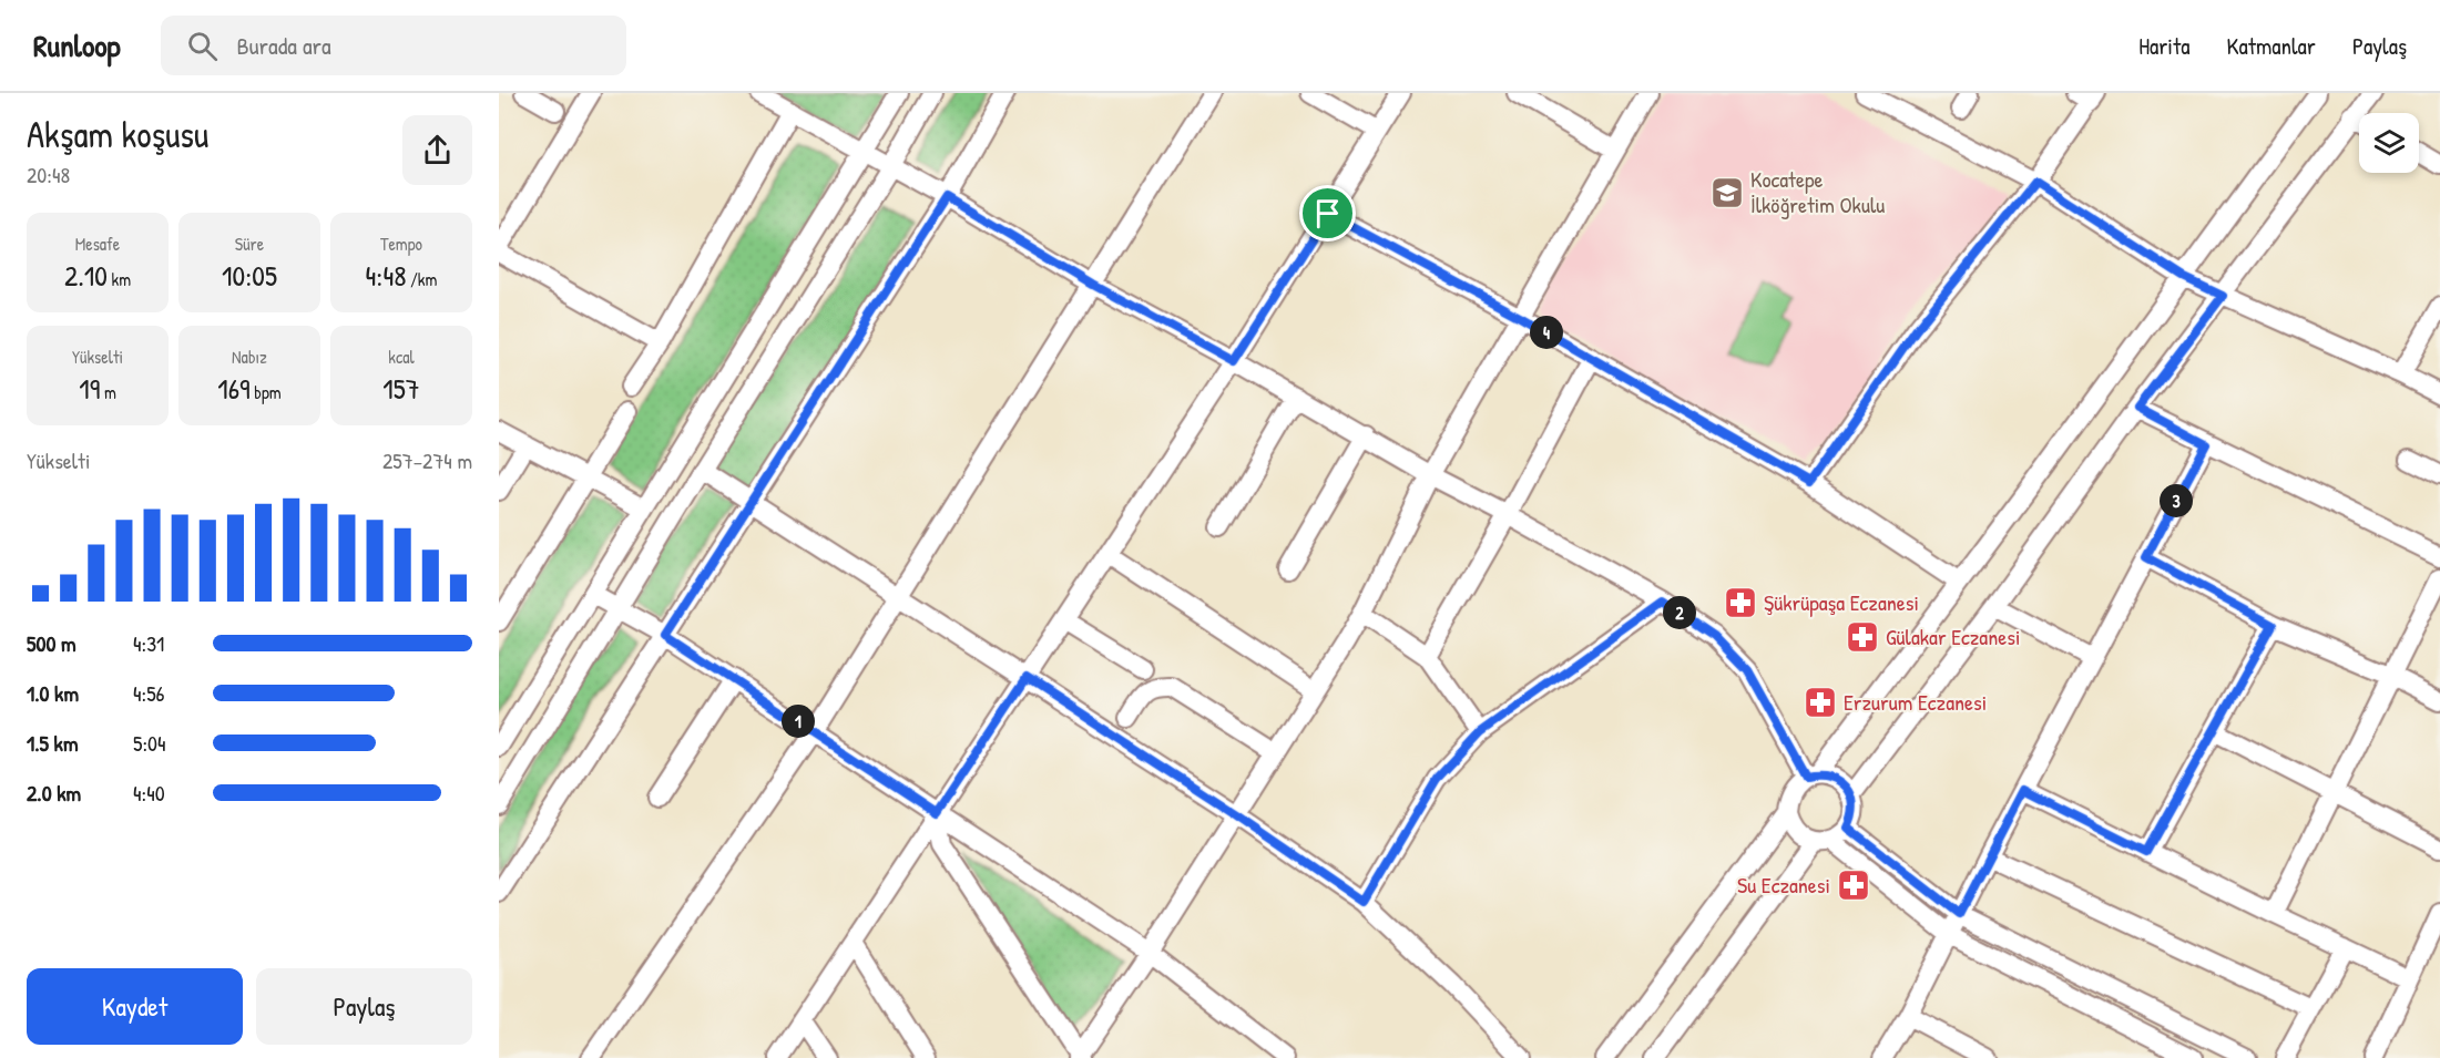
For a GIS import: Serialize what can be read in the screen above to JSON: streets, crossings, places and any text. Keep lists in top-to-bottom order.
{
  "places": {
    "school or university": ["Kocatepe İlköğretim Okulu"],
    "pharmacy": [
      "Şükrüpaşa Eczanesi",
      "Gülakar Eczanesi",
      "Erzurum Eczanesi",
      "Su Eczanesi"
    ]
  },
  "page": {
    "header": "Runloop",
    "search": "Burada ara",
    "nav": ["Harita", "Katmanlar", "Paylaş"],
    "heading": ["Akşam koşusu", "20:48"],
    "stats": [
      ["Mesafe", "2.10 km"],
      ["Süre", "10:05"],
      ["Tempo", "4:48 /km"],
      ["Yükselti", "19 m"],
      ["Nabız", "169 bpm"],
      ["kcal", "157"]
    ],
    "pins": [
      "4",
      "3",
      "2",
      "1"
    ],
    "chart": ["Yükselti", "257–274 m"],
    "list": [
      {
        "name": "500 m",
        "note": "4:31"
      },
      {
        "name": "1.0 km",
        "note": "4:56"
      },
      {
        "name": "1.5 km",
        "note": "5:04"
      },
      {
        "name": "2.0 km",
        "note": "4:40"
      }
    ],
    "buttons": ["Kaydet", "Paylaş"]
  }
}
